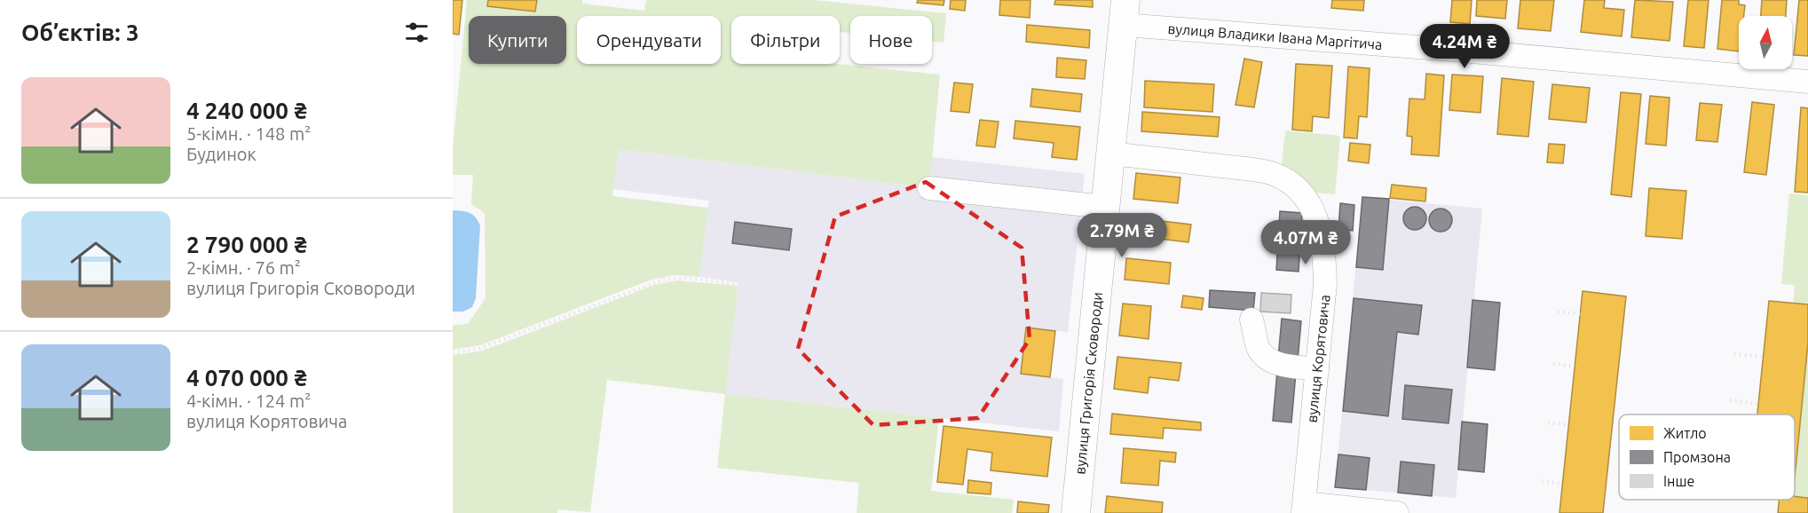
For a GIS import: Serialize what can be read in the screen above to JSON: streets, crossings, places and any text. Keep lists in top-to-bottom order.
{
  "streets": {
    "main road": ["вулиця Григорія Сковороди"],
    "street": ["вулиця Владики Івана Маргітича", "вулиця Корятовича"]
  },
  "crossings": [
    ["вулиця Владики Івана Маргітича", "вулиця Григорія Сковороди"],
    ["вулиця Корятовича", "вулиця Григорія Сковороди"]
  ],
  "legend": ["Житло", "Промзона", "Інше"],
  "north": "top",
  "page": {
    "heading": "Об’єктів: 3",
    "chip": [
      "Купити",
      "Орендувати",
      "Фільтри",
      "Нове"
    ],
    "price": ["4.24M ₴", "2.79M ₴", "4.07M ₴"],
    "list": [
      {
        "name": "4 240 000 ₴",
        "note": "5-кімн. · 148 m² · Будинок"
      },
      {
        "name": "2 790 000 ₴",
        "note": "2-кімн. · 76 m² · вулиця Григорія Сковороди"
      },
      {
        "name": "4 070 000 ₴",
        "note": "4-кімн. · 124 m² · вулиця Корятовича"
      }
    ]
  }
}
